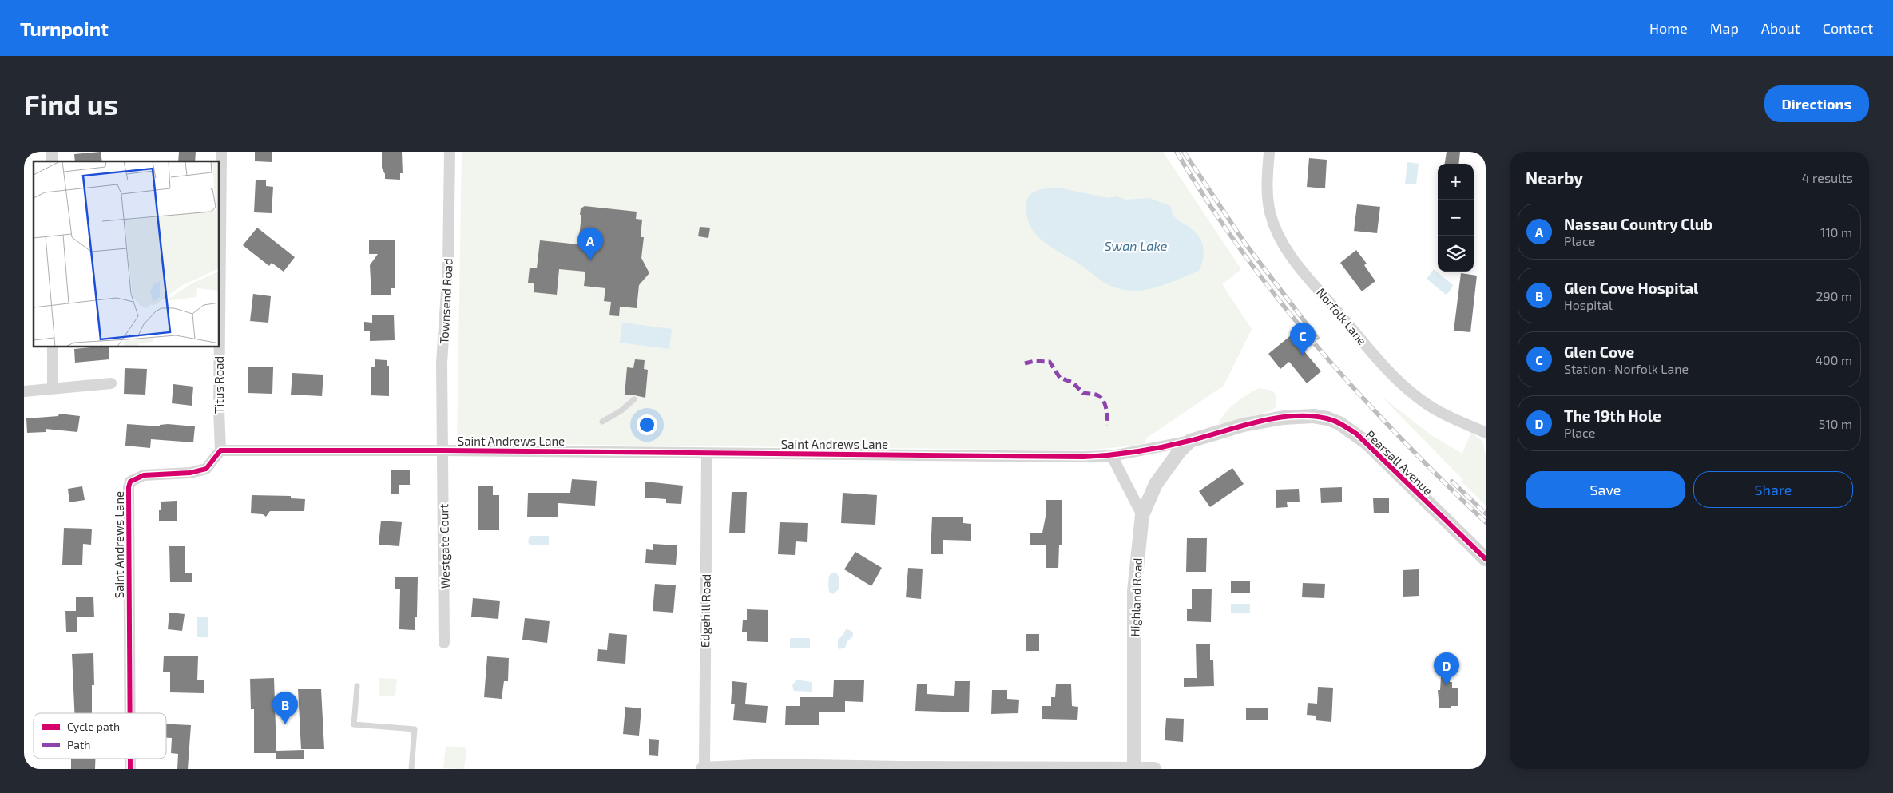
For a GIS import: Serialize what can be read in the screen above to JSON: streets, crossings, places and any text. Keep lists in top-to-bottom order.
{
  "streets": {
    "street": [
      "Townsend Road",
      "Norfolk Lane",
      "Titus Road",
      "Saint Andrews Lane",
      "Pearsall Avenue",
      "Westgate Court",
      "Highland Road",
      "Edgehill Road"
    ]
  },
  "crossings": [
    ["Townsend Road", "Saint Andrews Lane"],
    ["Townsend Road", "Westgate Court"],
    ["Titus Road", "Saint Andrews Lane"],
    ["Saint Andrews Lane", "Pearsall Avenue"],
    ["Saint Andrews Lane", "Westgate Court"],
    ["Saint Andrews Lane", "Highland Road"],
    ["Saint Andrews Lane", "Edgehill Road"],
    ["Pearsall Avenue", "Highland Road"]
  ],
  "water": ["Swan Lake"],
  "legend": ["Cycle path", "Path"],
  "page": {
    "header": "Turnpoint",
    "nav": [
      "Home",
      "Map",
      "About",
      "Contact"
    ],
    "buttons": [
      "Directions",
      ["Save", "Share"]
    ],
    "title": "Find us",
    "heading": ["Nearby", "4 results"],
    "map_buttons": ["+", "−"],
    "list": [
      {
        "mark": "A",
        "name": "Nassau Country Club",
        "note": "Place",
        "value": "110 m"
      },
      {
        "mark": "B",
        "name": "Glen Cove Hospital",
        "note": "Hospital",
        "value": "290 m"
      },
      {
        "mark": "C",
        "name": "Glen Cove",
        "note": "Station · Norfolk Lane",
        "value": "400 m"
      },
      {
        "mark": "D",
        "name": "The 19th Hole",
        "note": "Place",
        "value": "510 m"
      }
    ],
    "pins": [
      "A",
      "C",
      "D",
      "B"
    ]
  }
}
